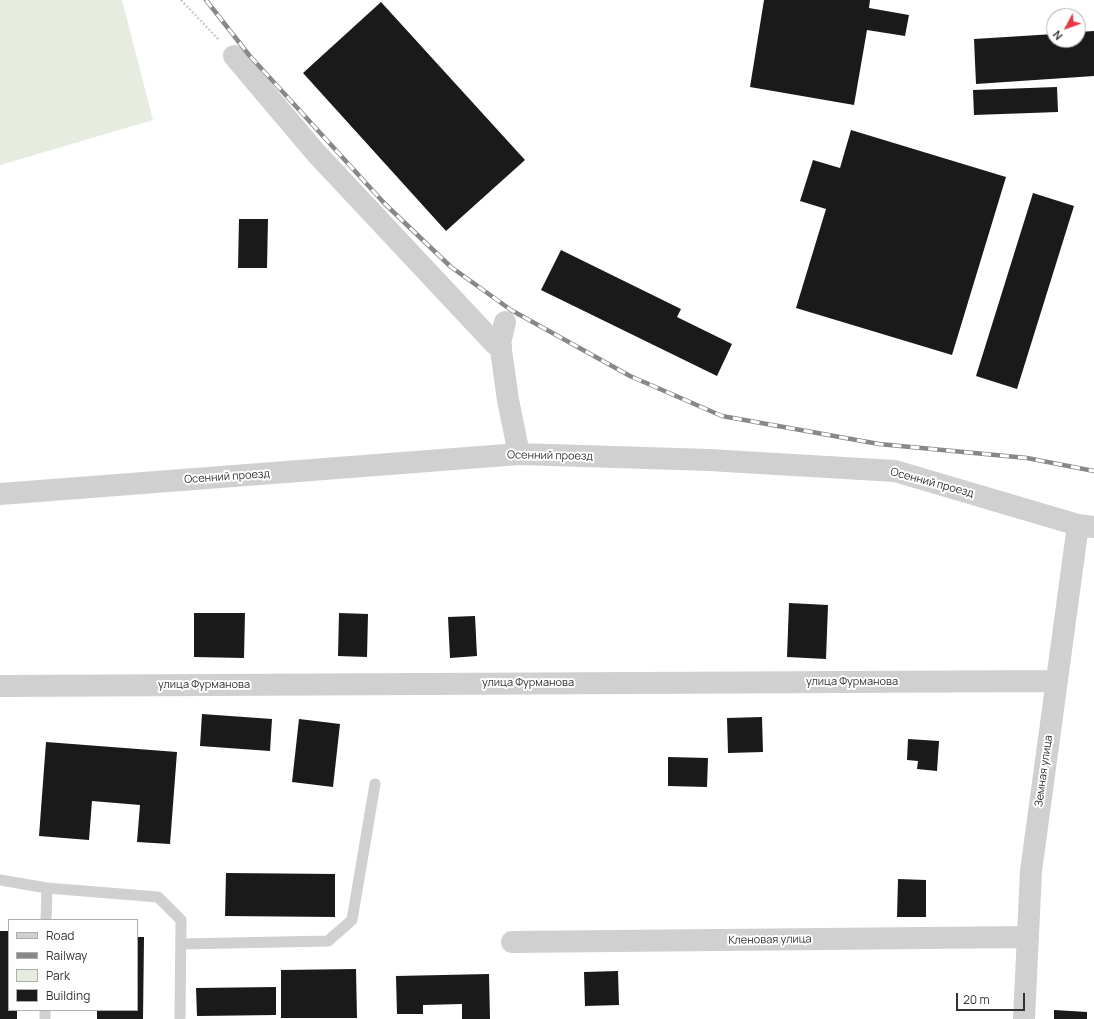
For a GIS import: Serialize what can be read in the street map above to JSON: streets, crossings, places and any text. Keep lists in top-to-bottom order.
{
  "streets": {
    "street": [
      "Осенний проезд",
      "улица Фурманова",
      "Земная улица",
      "Кленовая улица"
    ]
  },
  "crossings": [
    ["Осенний проезд", "Земная улица"],
    ["улица Фурманова", "Земная улица"],
    ["Земная улица", "Кленовая улица"]
  ],
  "legend": [
    "Road",
    "Railway",
    "Park",
    "Building"
  ],
  "scale_bar": "20 m",
  "north": "bottom left"
}
